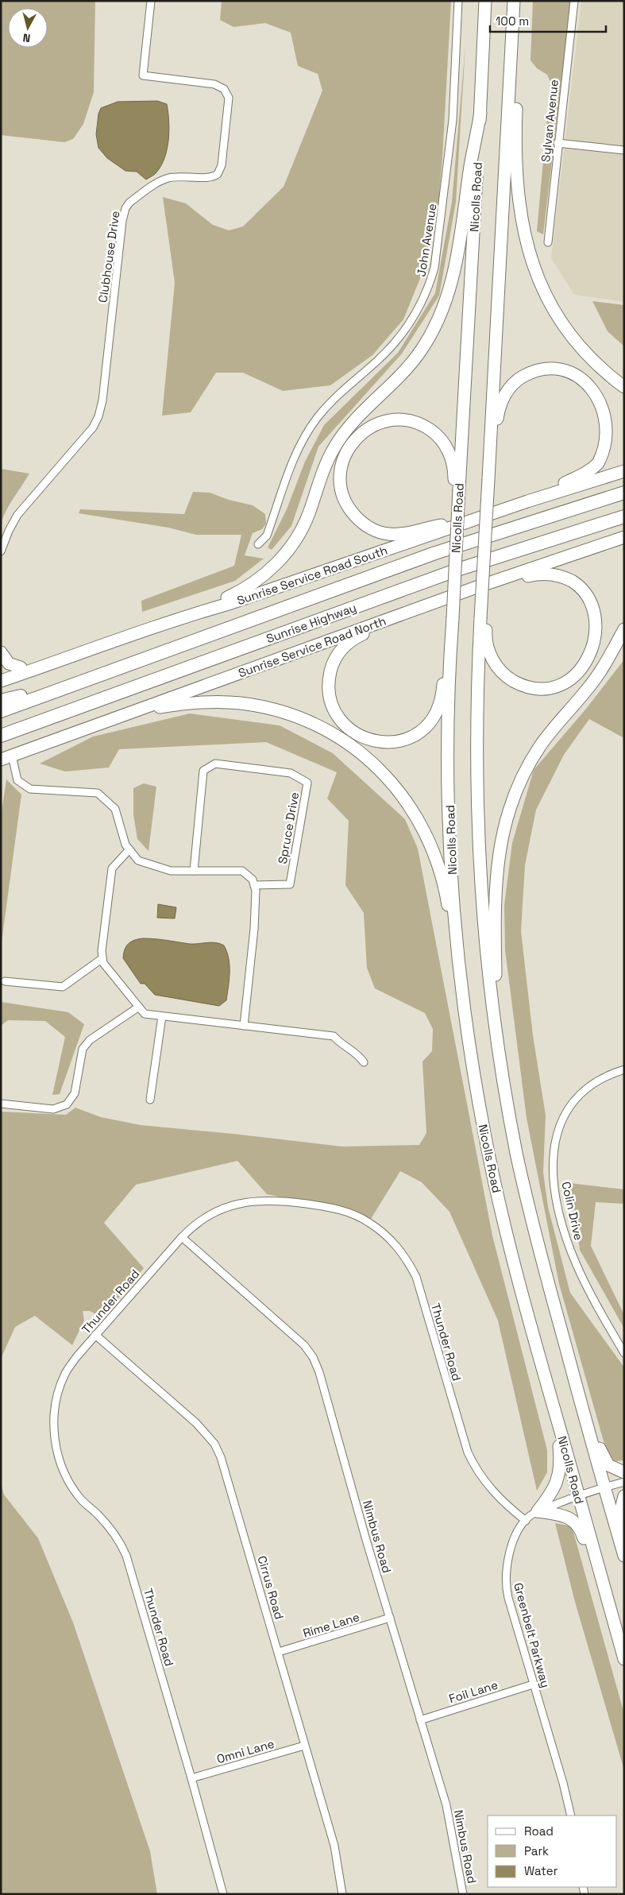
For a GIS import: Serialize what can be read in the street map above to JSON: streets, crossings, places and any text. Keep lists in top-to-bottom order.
{
  "streets": {
    "highway": [
      "Nicolls Road",
      "Sunrise Service Road South",
      "Sunrise Highway",
      "Sunrise Service Road North"
    ],
    "street": [
      "Sylvan Avenue",
      "John Avenue",
      "Clubhouse Drive",
      "Spruce Drive",
      "Colin Drive",
      "Thunder Road",
      "Nimbus Road",
      "Cirrus Road",
      "Rime Lane",
      "Greenbelt Parkway",
      "Foil Lane",
      "Omni Lane"
    ]
  },
  "crossings": [
    ["Nicolls Road", "Greenbelt Parkway"],
    ["Thunder Road", "Nimbus Road"],
    ["Thunder Road", "Cirrus Road"],
    ["Thunder Road", "Greenbelt Parkway"],
    ["Thunder Road", "Omni Lane"],
    ["Nimbus Road", "Rime Lane"],
    ["Nimbus Road", "Foil Lane"],
    ["Cirrus Road", "Rime Lane"],
    ["Cirrus Road", "Omni Lane"],
    ["Greenbelt Parkway", "Foil Lane"]
  ],
  "legend": ["Road", "Park", "Water"],
  "scale_bar": "100 m",
  "north": "bottom"
}
